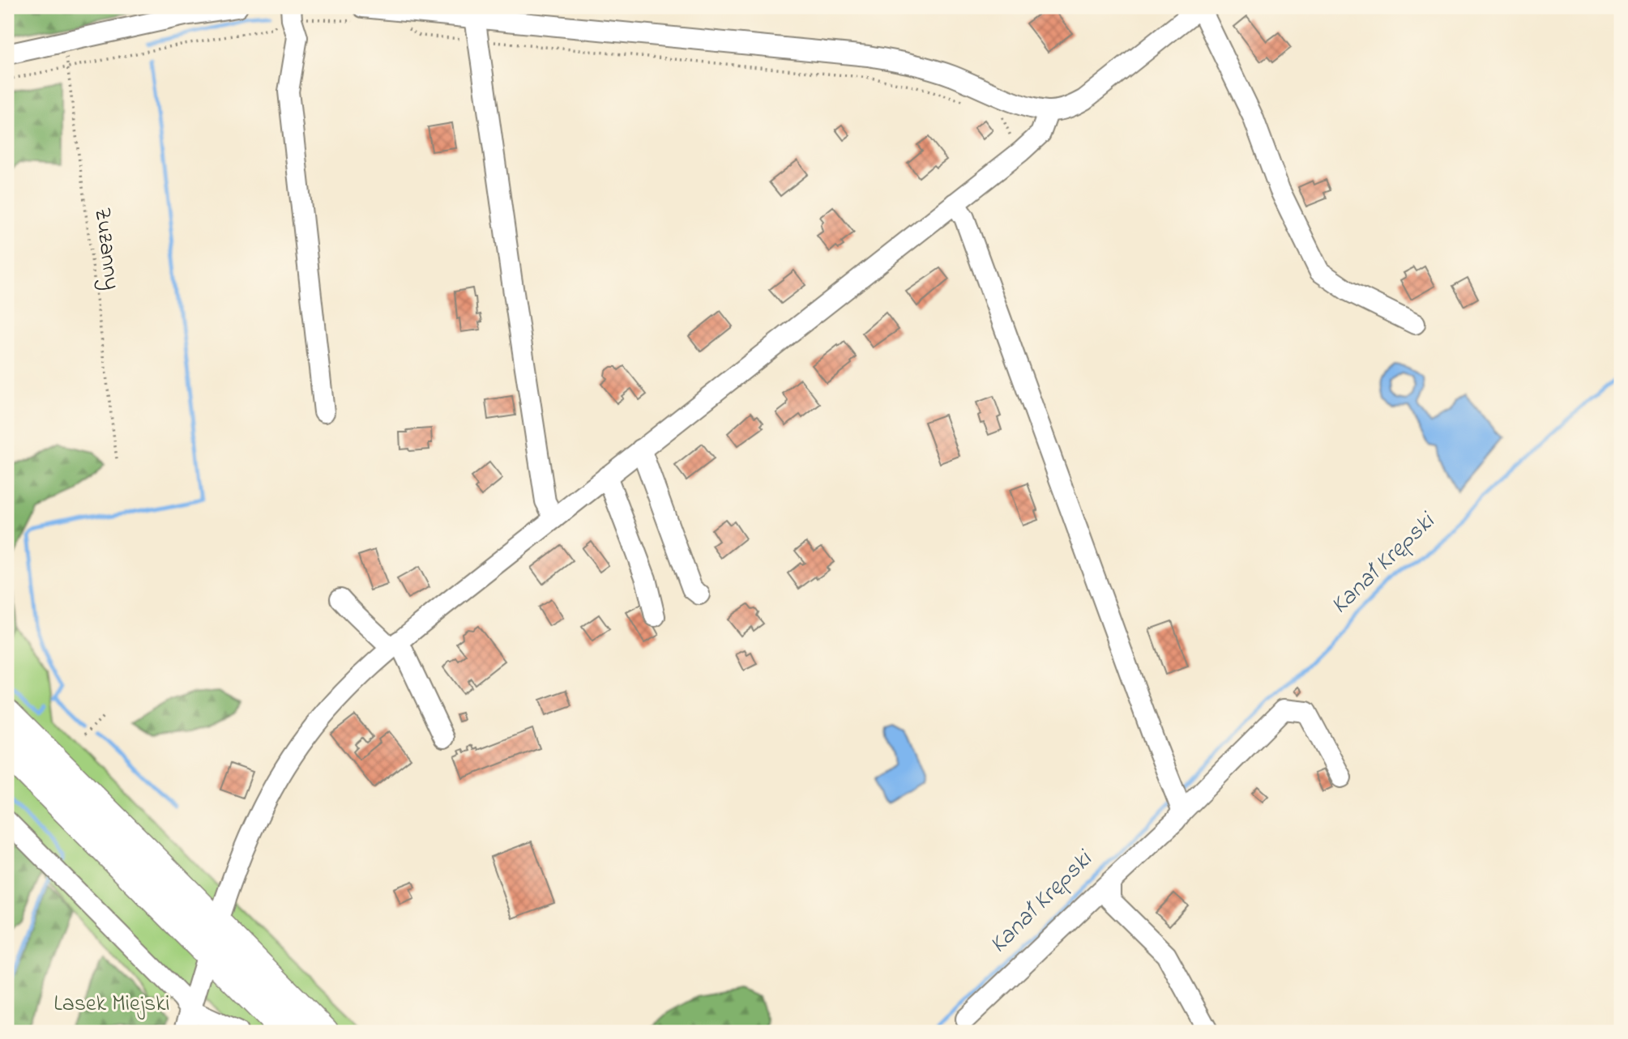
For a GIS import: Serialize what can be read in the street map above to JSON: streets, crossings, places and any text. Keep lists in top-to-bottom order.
{
  "streets": {
    "path": ["Zuzanny"]
  },
  "water": ["Kanał Krępski"],
  "parks": ["Lasek Miejski"]
}
